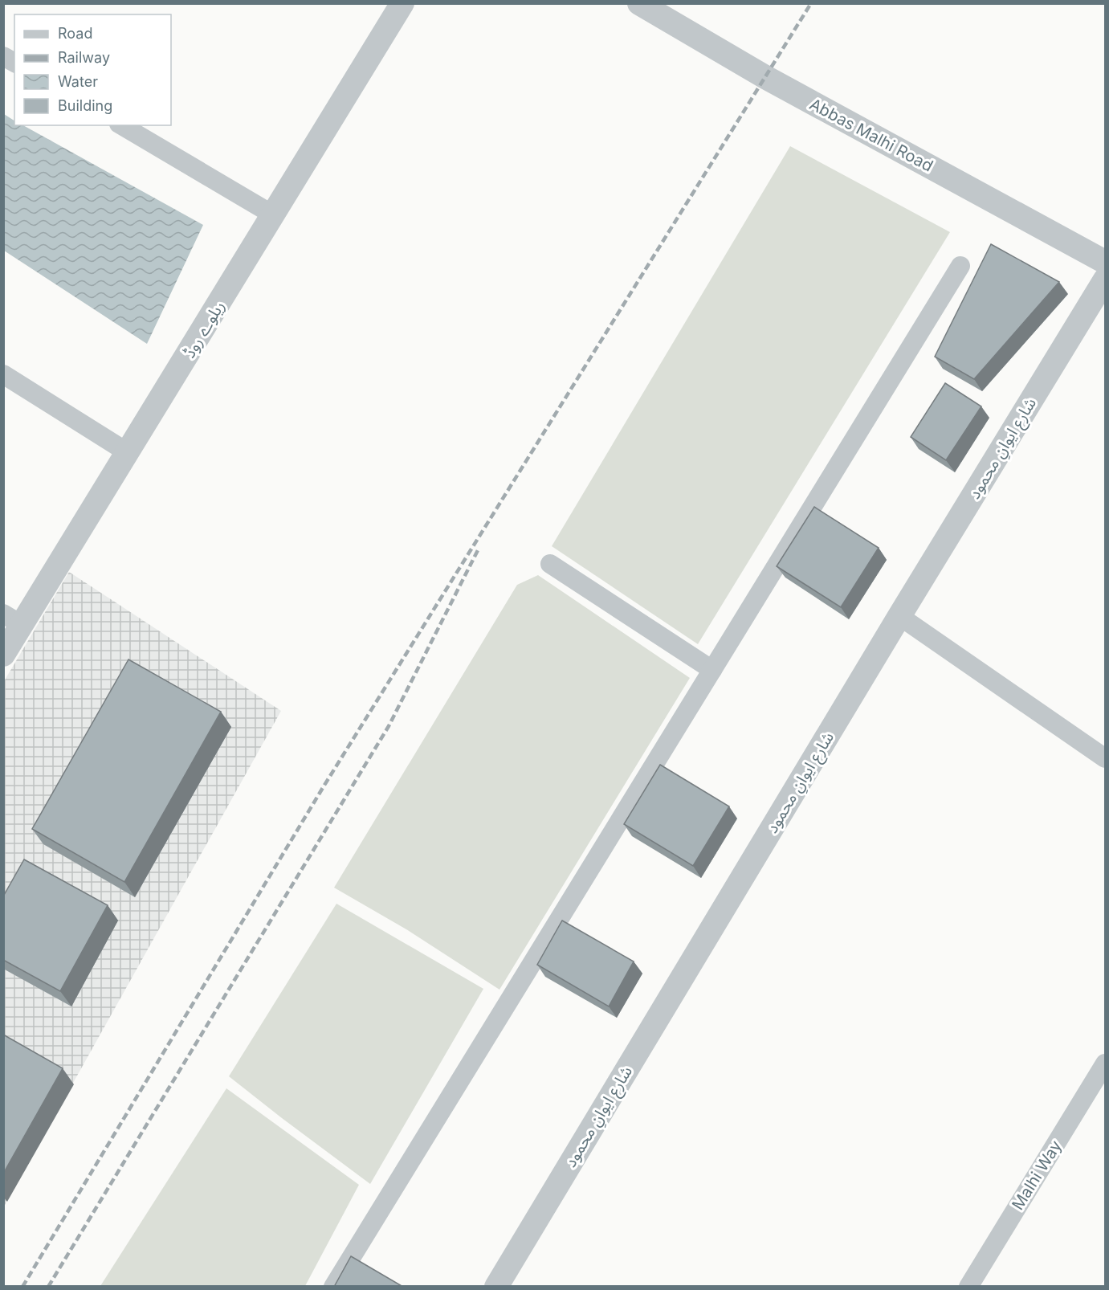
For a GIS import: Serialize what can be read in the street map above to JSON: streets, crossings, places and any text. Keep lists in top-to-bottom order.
{
  "streets": {
    "street": [
      "Abbas Malhi Road",
      "ریلوے روڈ",
      "شارع ایوانِ محمود",
      "Malhi Way"
    ]
  },
  "legend": [
    "Road",
    "Railway",
    "Water",
    "Building"
  ]
}
